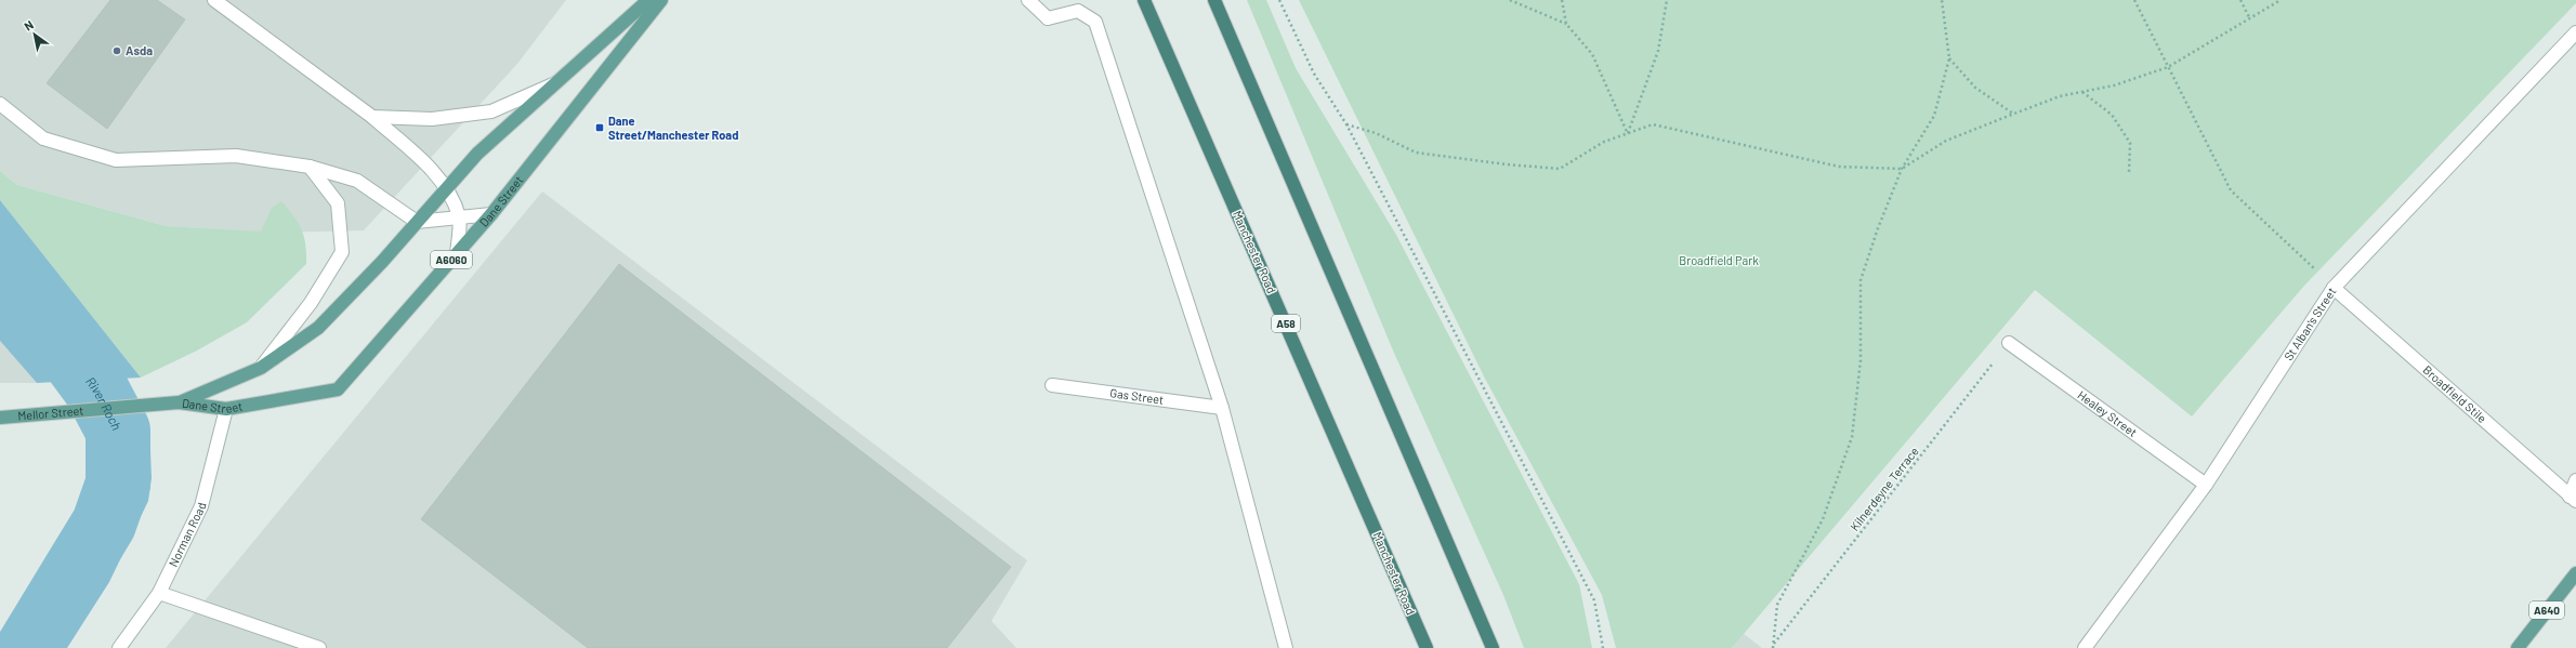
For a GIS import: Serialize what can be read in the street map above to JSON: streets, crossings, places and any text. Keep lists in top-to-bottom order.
{
  "streets": {
    "highway": ["Manchester Road", "A58"],
    "main road": [
      "Dane Street",
      "A6060",
      "Mellor Street",
      "A640"
    ],
    "street": [
      "St Alban's Street",
      "Broadfield Stile",
      "Gas Street",
      "Healey Street",
      "Norman Road"
    ],
    "path": ["Kilnerdeyne Terrace"]
  },
  "crossings": [
    ["Dane Street", "Mellor Street"],
    ["Dane Street", "Norman Road"],
    ["St Alban's Street", "Broadfield Stile"],
    ["St Alban's Street", "Healey Street"],
    ["Healey Street", "Kilnerdeyne Terrace"]
  ],
  "water": ["River Roch"],
  "parks": ["Broadfield Park"],
  "places": {
    "other": ["Asda"],
    "transit": ["Dane Street/Manchester Road"]
  },
  "north": "top left"
}
